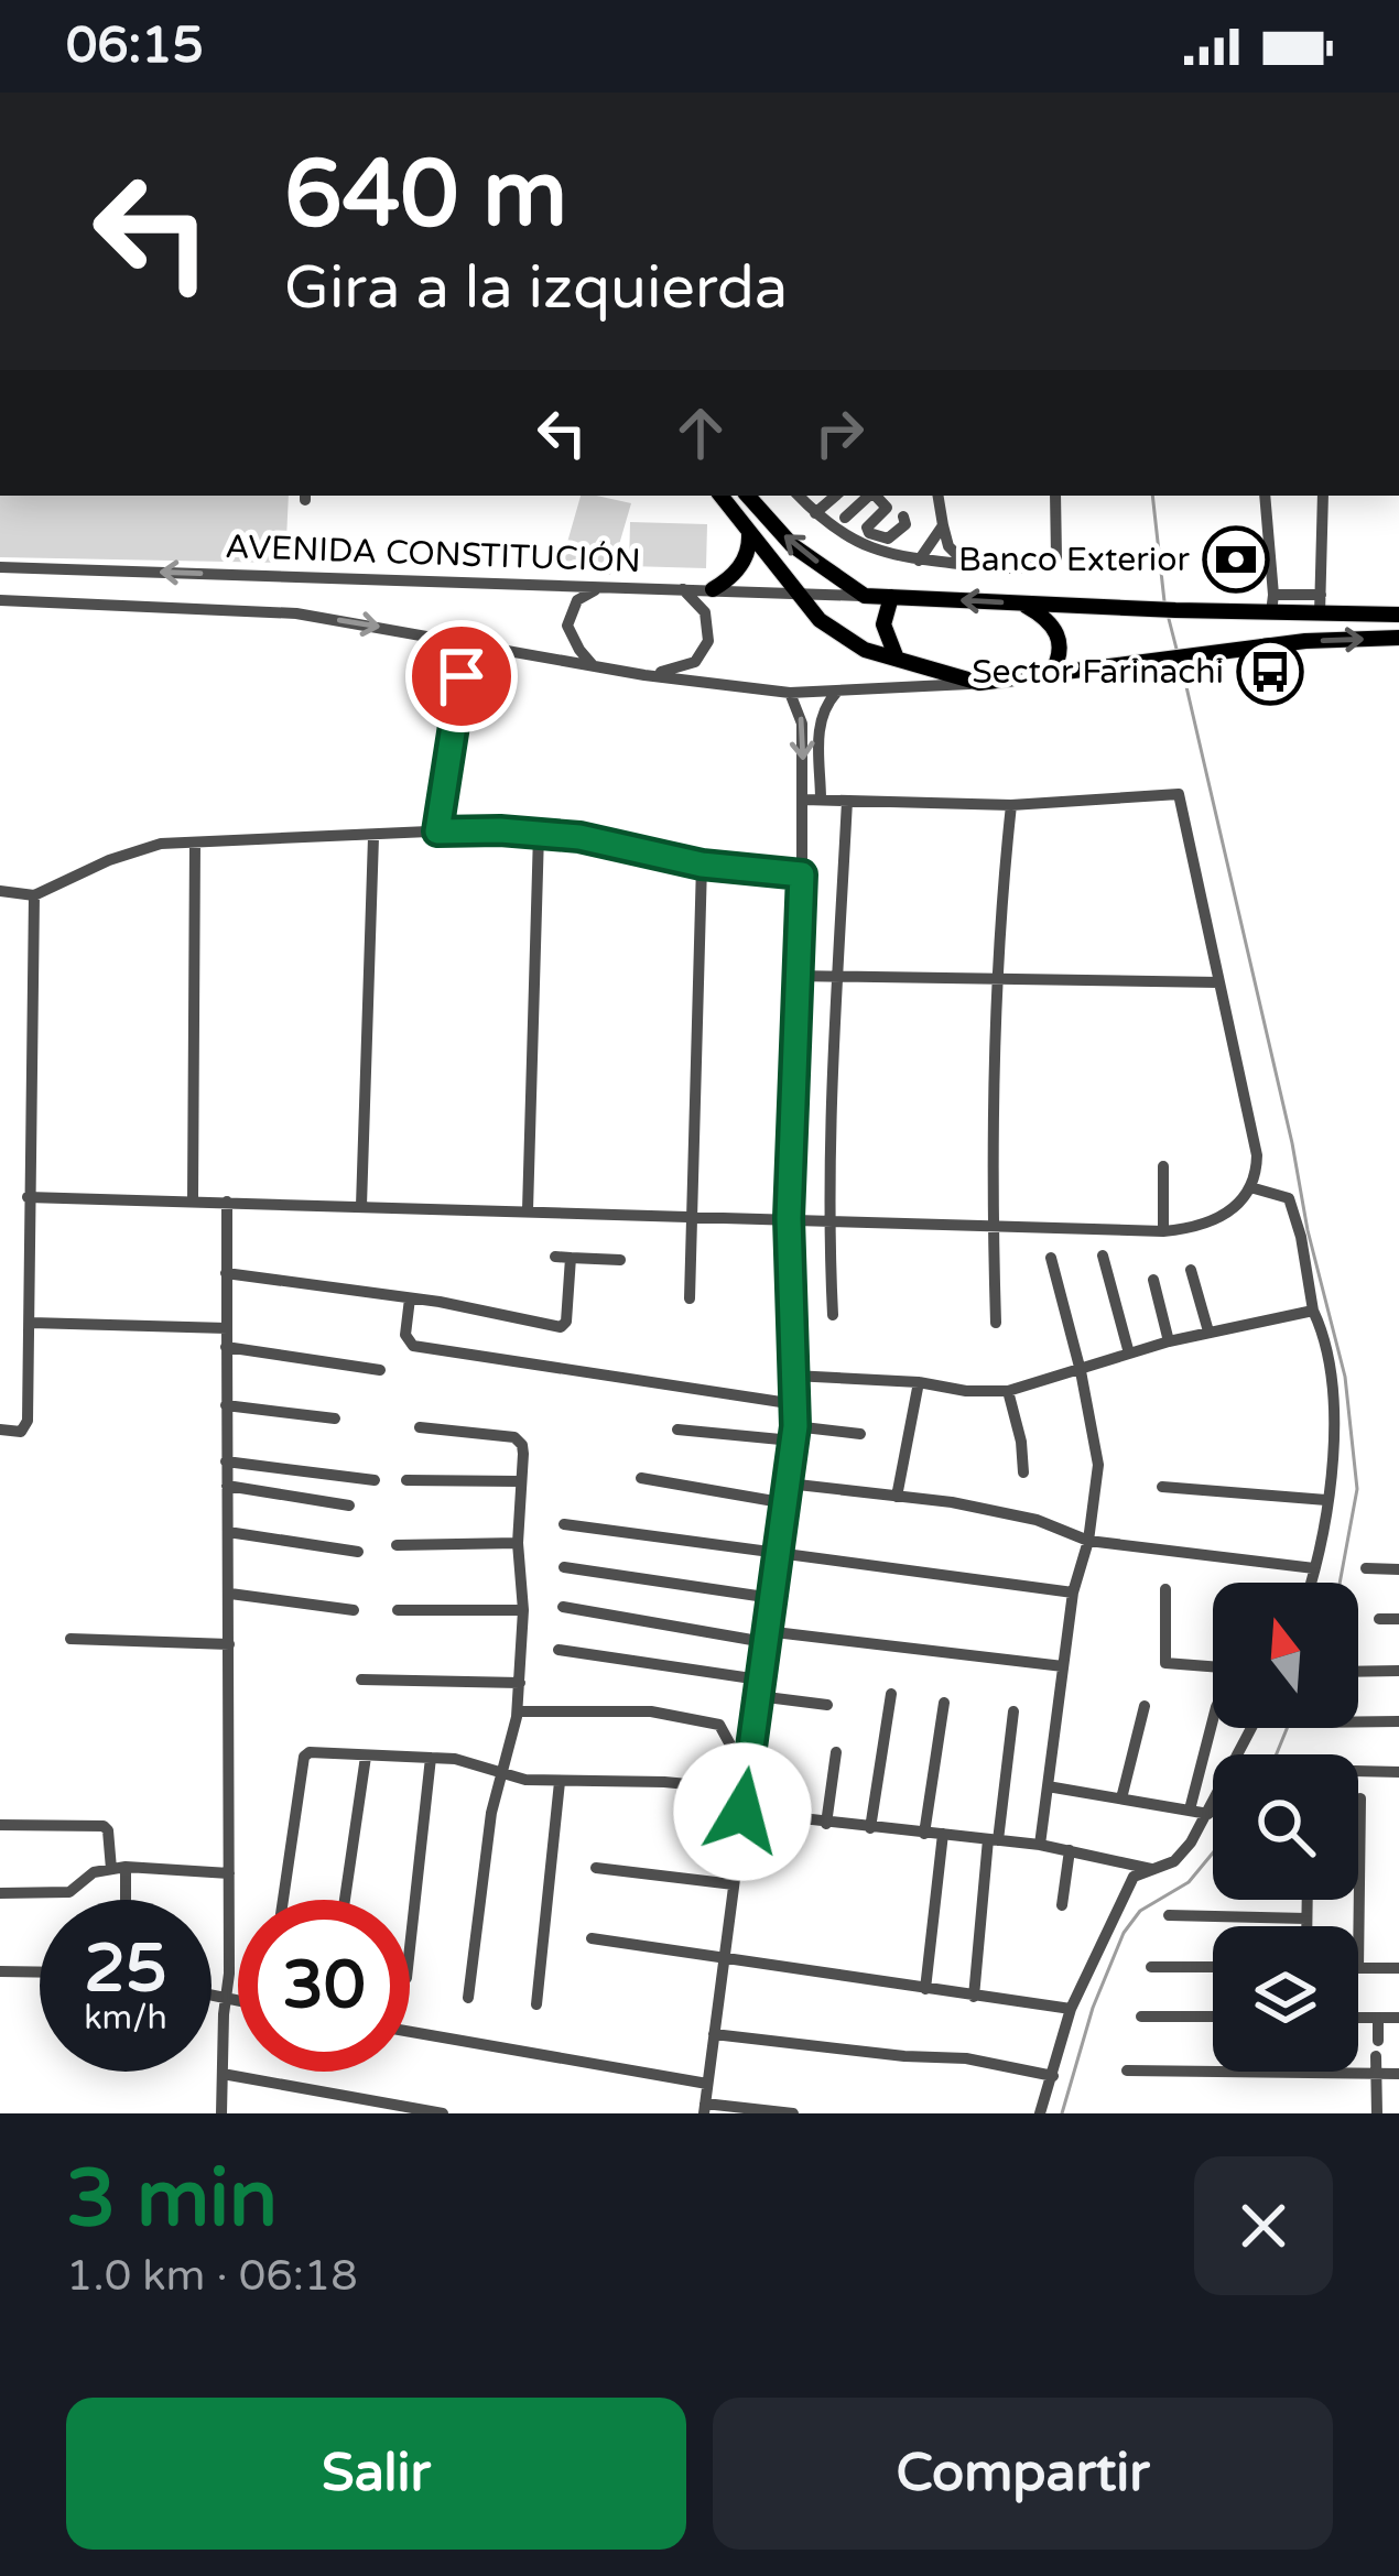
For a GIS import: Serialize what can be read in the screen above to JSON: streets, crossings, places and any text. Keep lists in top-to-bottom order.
{
  "streets": {
    "street": ["AVENIDA CONSTITUCIÓN"]
  },
  "places": {
    "bank": ["Banco Exterior"],
    "bus stop": ["Sector Farinachi"]
  },
  "north": "top",
  "page": {
    "status": "06:15",
    "turn": ["640 m", "Gira a la izquierda"],
    "speed": "25 km/h",
    "limit": "30",
    "heading": ["3 min", "1.0 km · 06:18"],
    "buttons": ["Salir", "Compartir"]
  }
}
